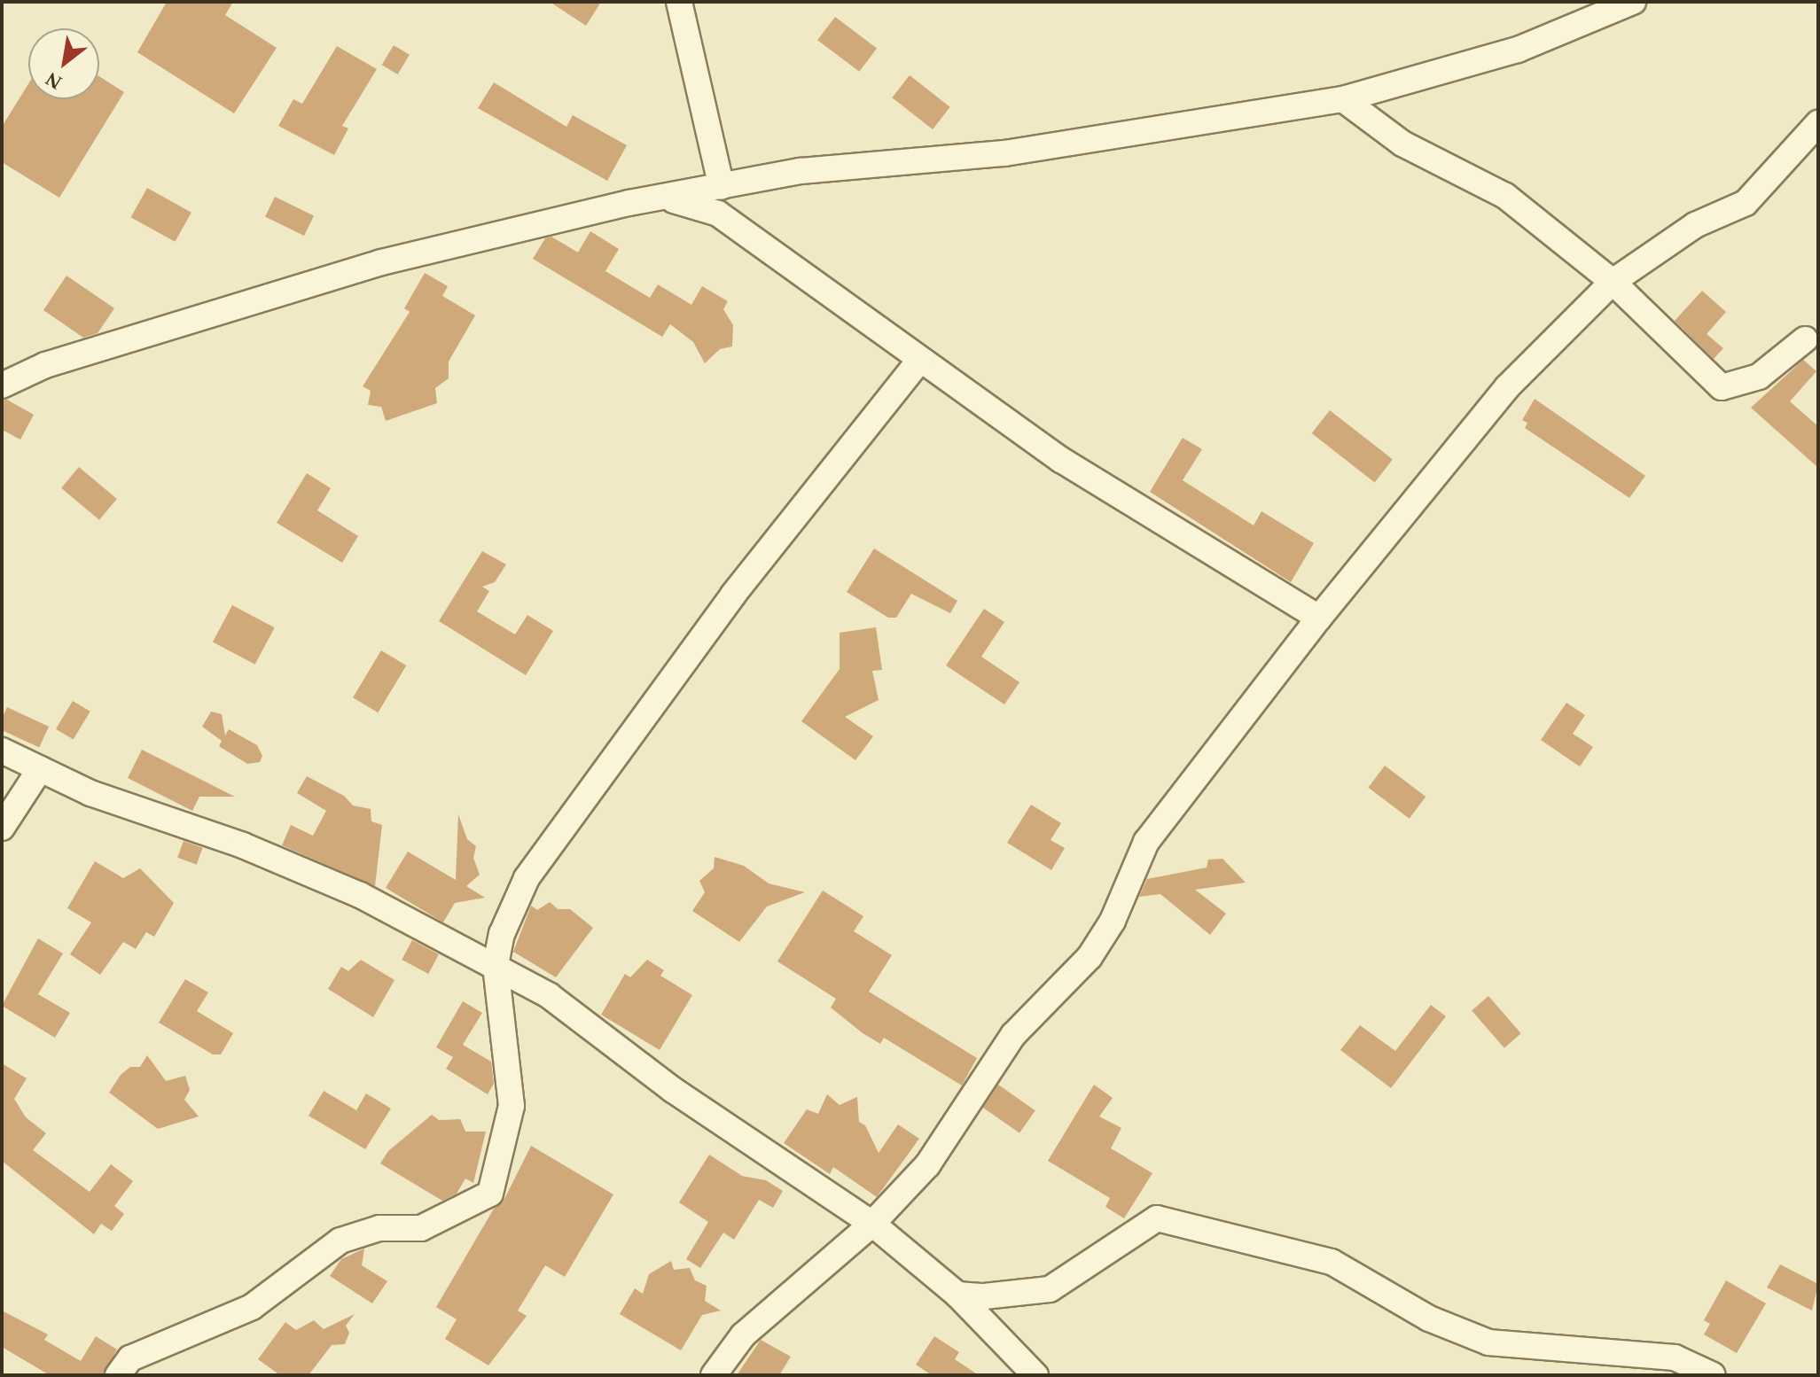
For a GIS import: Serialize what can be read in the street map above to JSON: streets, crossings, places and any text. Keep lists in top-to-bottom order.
{
  "north": "bottom left"
}
